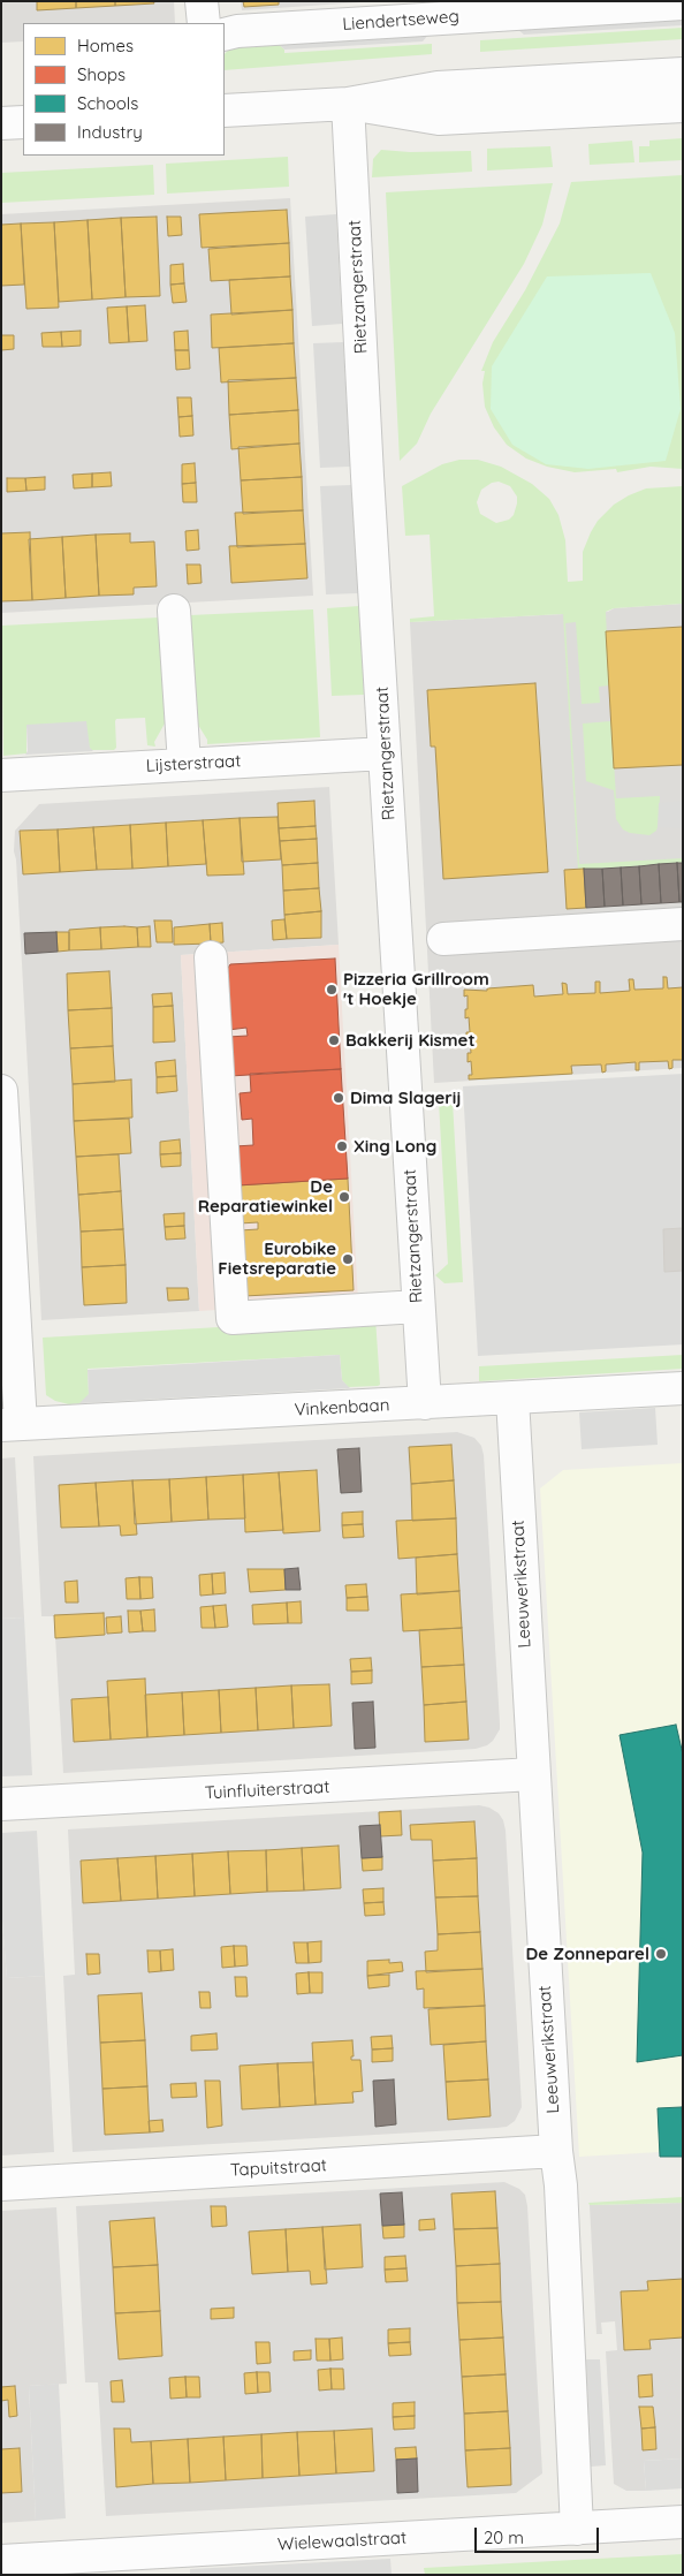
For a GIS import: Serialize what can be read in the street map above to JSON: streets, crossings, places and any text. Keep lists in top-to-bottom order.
{
  "streets": {
    "street": [
      "Liendertseweg",
      "Rietzangerstraat",
      "Lijsterstraat",
      "Vinkenbaan",
      "Leeuwerikstraat",
      "Tuinfluiterstraat",
      "Tapuitstraat",
      "Wielewaalstraat"
    ]
  },
  "crossings": [
    ["Rietzangerstraat", "Lijsterstraat"],
    ["Rietzangerstraat", "Vinkenbaan"],
    ["Vinkenbaan", "Leeuwerikstraat"],
    ["Leeuwerikstraat", "Tuinfluiterstraat"],
    ["Leeuwerikstraat", "Tapuitstraat"],
    ["Leeuwerikstraat", "Wielewaalstraat"]
  ],
  "places": [
    "Pizzeria Grillroom 't Hoekje",
    "Bakkerij Kismet",
    "Dima Slagerij",
    "Xing Long",
    "De Reparatiewinkel",
    "Eurobike Fietsreparatie",
    "De Zonneparel"
  ],
  "legend": [
    "Homes",
    "Shops",
    "Schools",
    "Industry"
  ],
  "scale_bar": "20 m"
}
